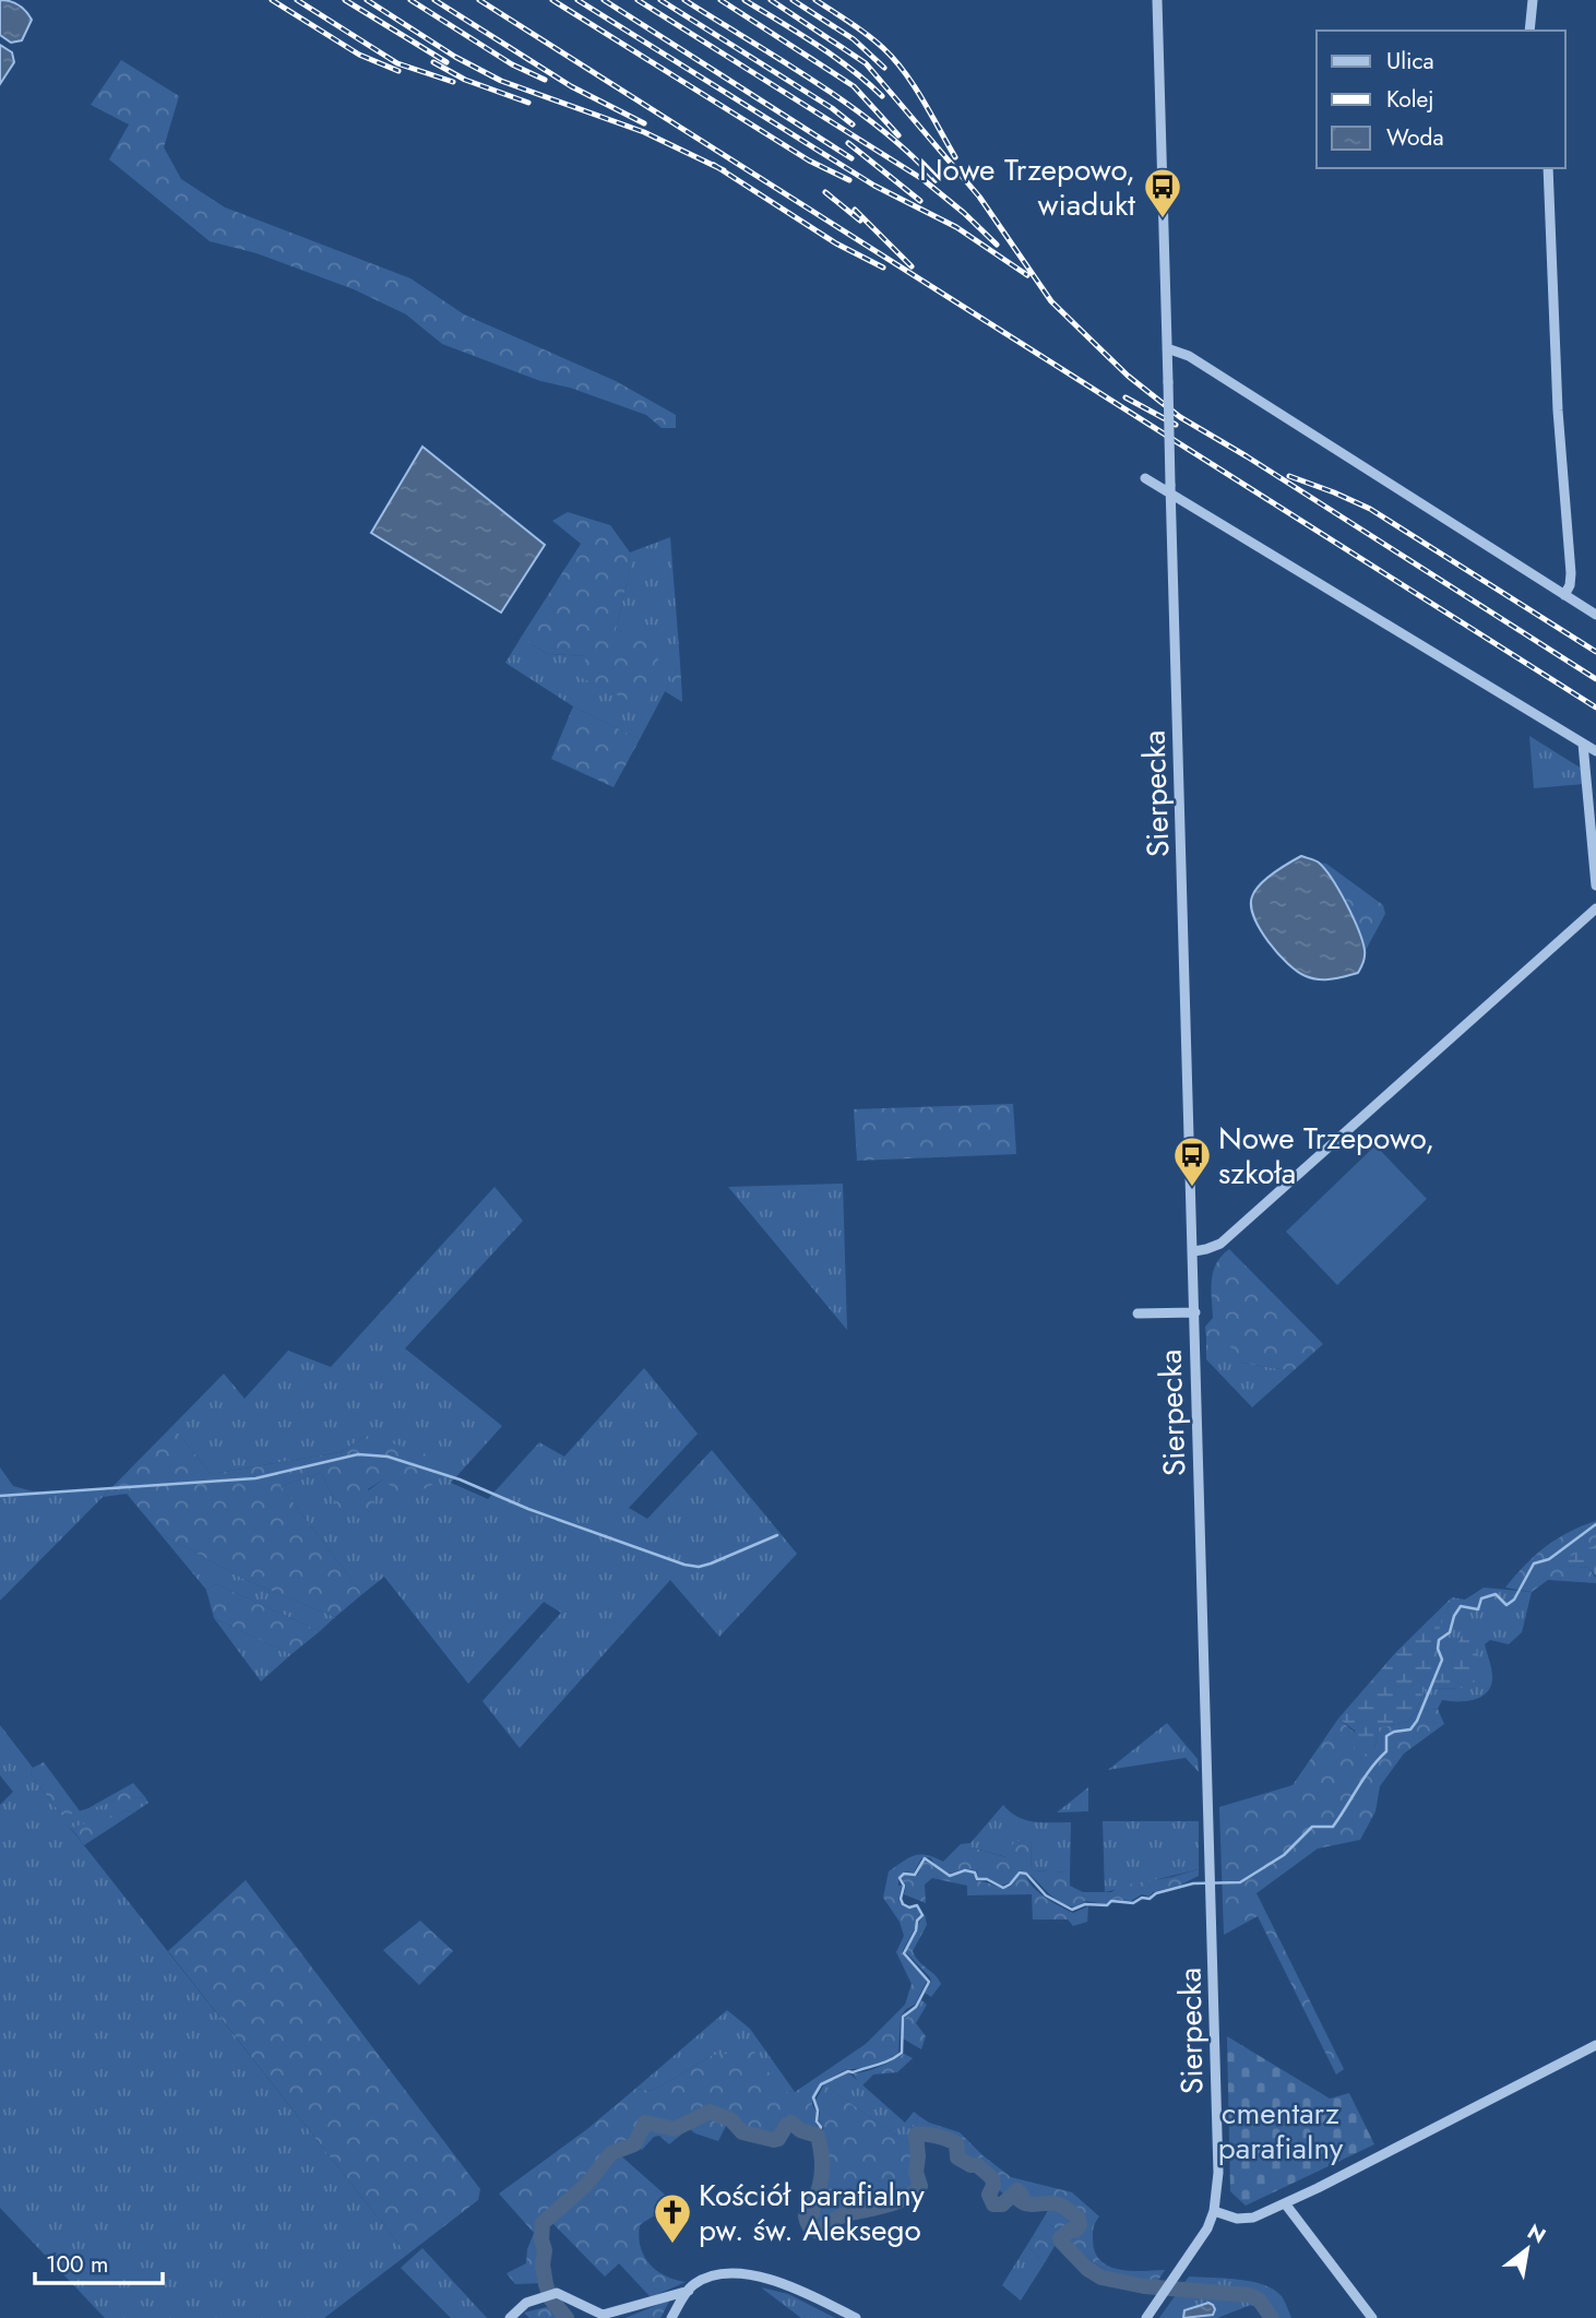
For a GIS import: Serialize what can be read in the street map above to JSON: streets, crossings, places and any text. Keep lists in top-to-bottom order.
{
  "streets": {
    "street": ["Sierpecka"]
  },
  "parks": ["cmentarz parafialny"],
  "places": {
    "bus stop": ["Nowe Trzepowo, wiadukt", "Nowe Trzepowo, szkoła"],
    "church": ["Kościół parafialny pw. św. Aleksego"]
  },
  "legend": ["Ulica", "Kolej", "Woda"],
  "scale_bar": "100 m",
  "north": "top right"
}
